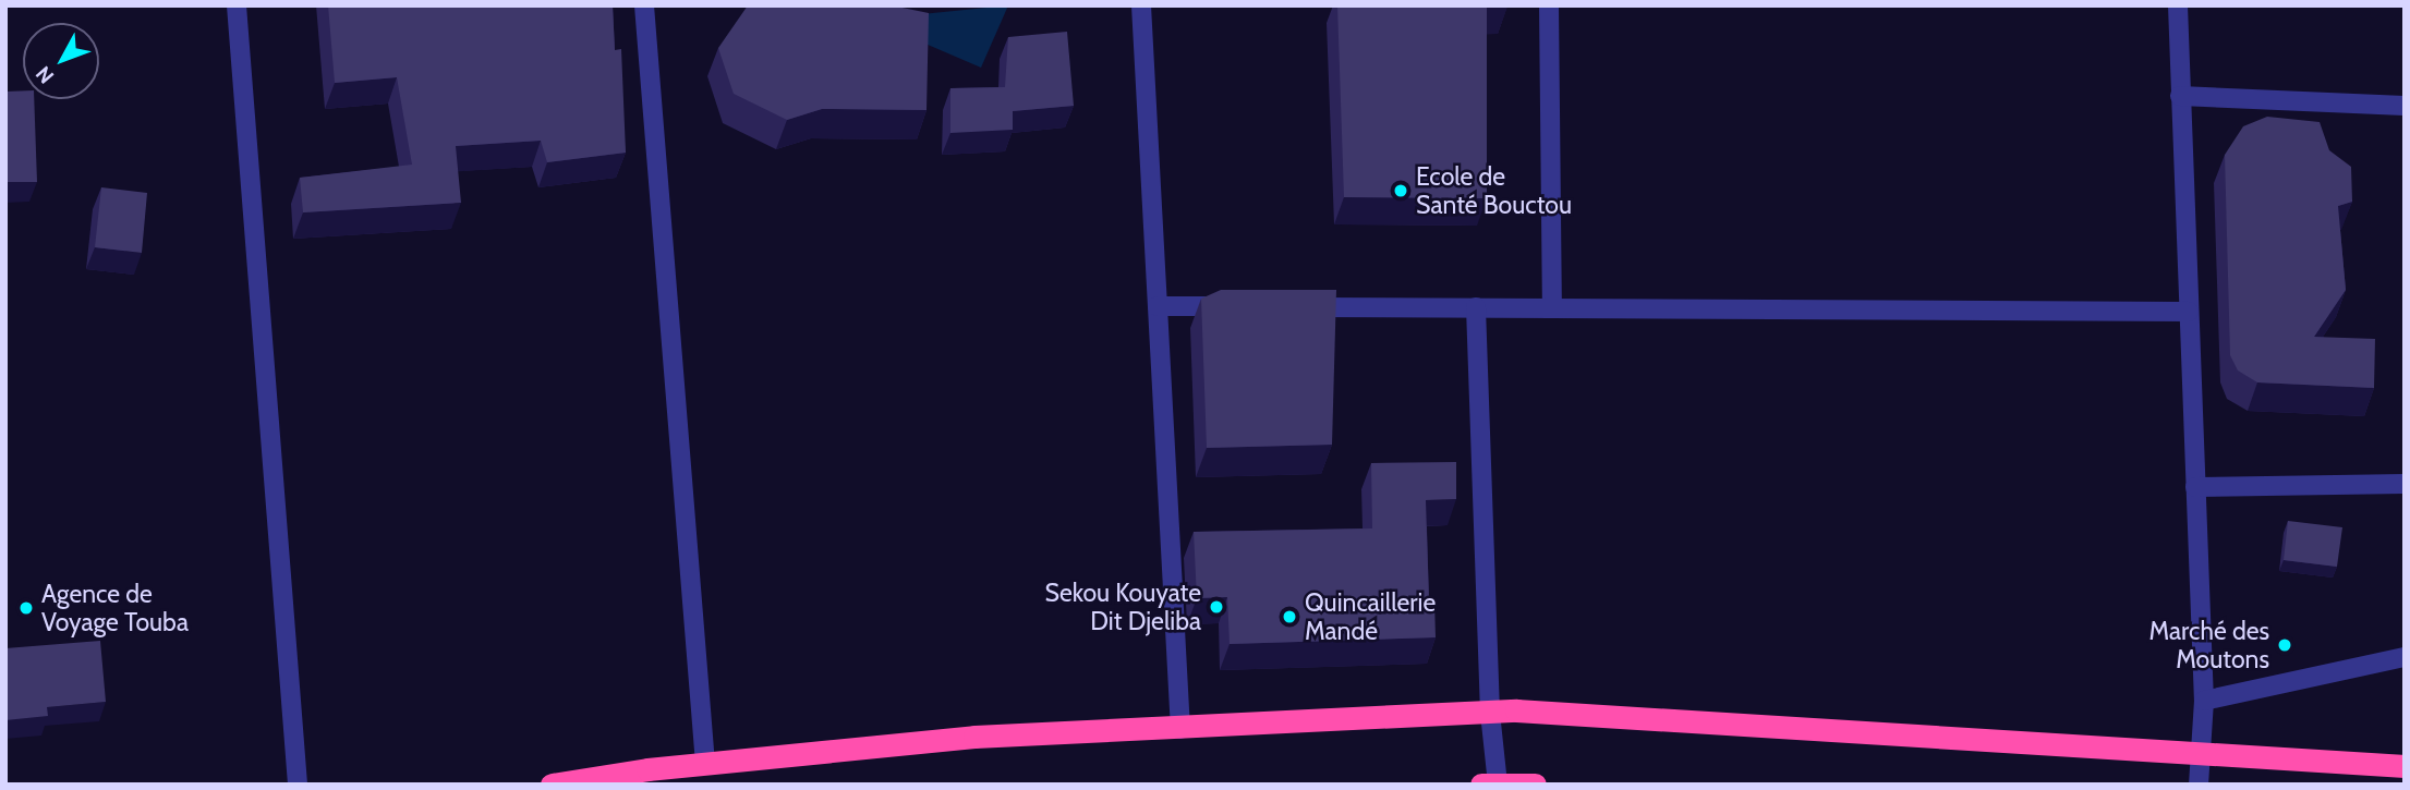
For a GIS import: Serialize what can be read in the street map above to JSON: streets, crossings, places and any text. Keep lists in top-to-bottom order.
{
  "places": [
    "Ecole de Santé Bouctou",
    "Sekou Kouyate Dit Djeliba",
    "Agence de Voyage Touba",
    "Quincaillerie Mandé",
    "Marché des Moutons"
  ],
  "north": "bottom left"
}
